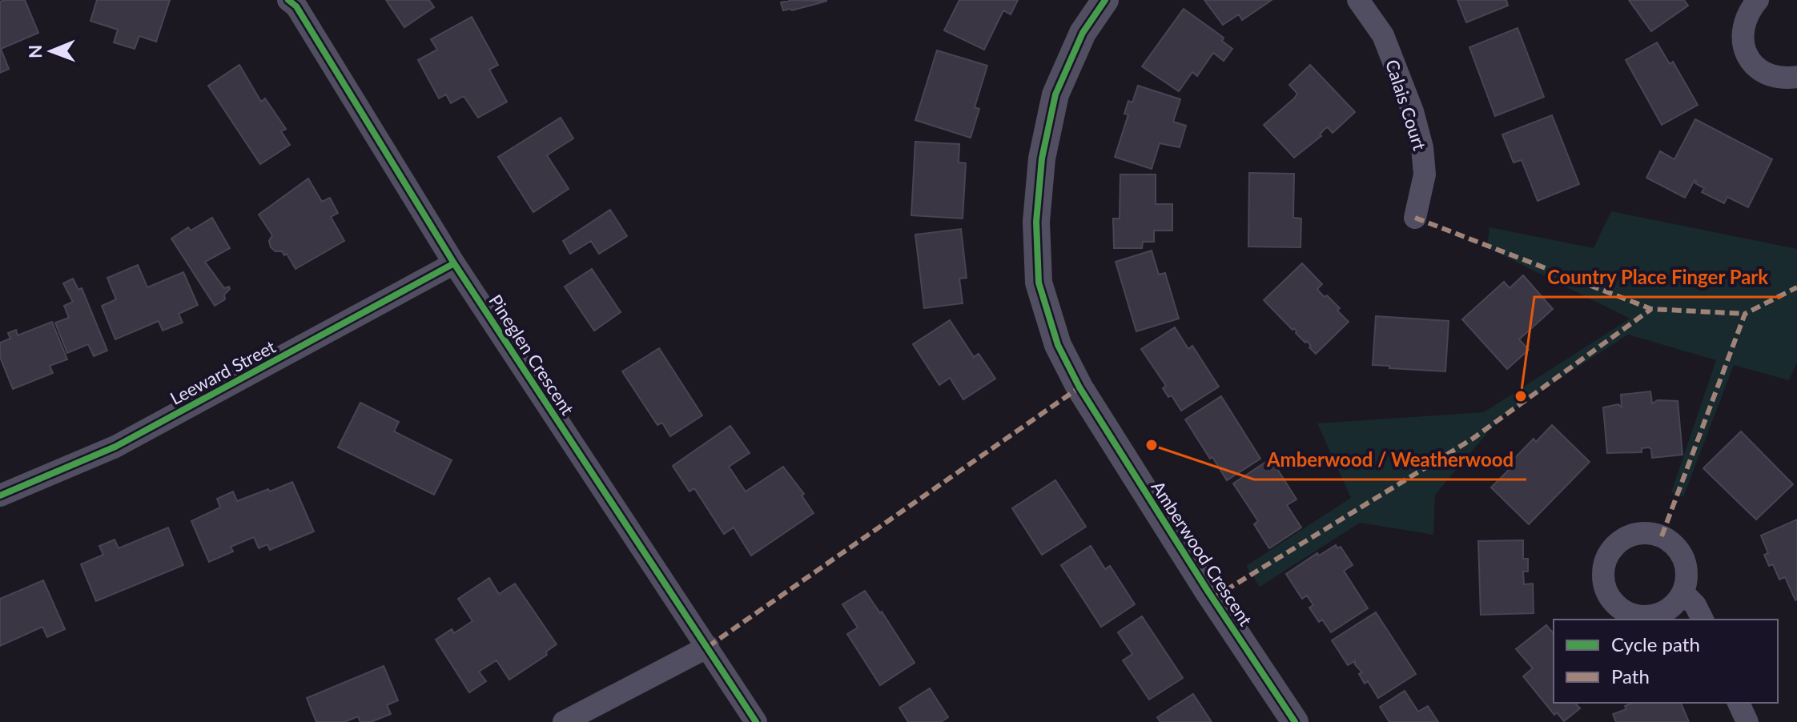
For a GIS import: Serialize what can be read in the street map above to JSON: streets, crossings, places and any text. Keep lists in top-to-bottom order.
{
  "streets": {
    "street": [
      "Calais Court",
      "Pineglen Crescent",
      "Leeward Street",
      "Amberwood Crescent"
    ]
  },
  "crossings": [
    ["Pineglen Crescent", "Leeward Street"]
  ],
  "places": ["Country Place Finger Park", "Amberwood / Weatherwood"],
  "legend": ["Cycle path", "Path"],
  "north": "left"
}
